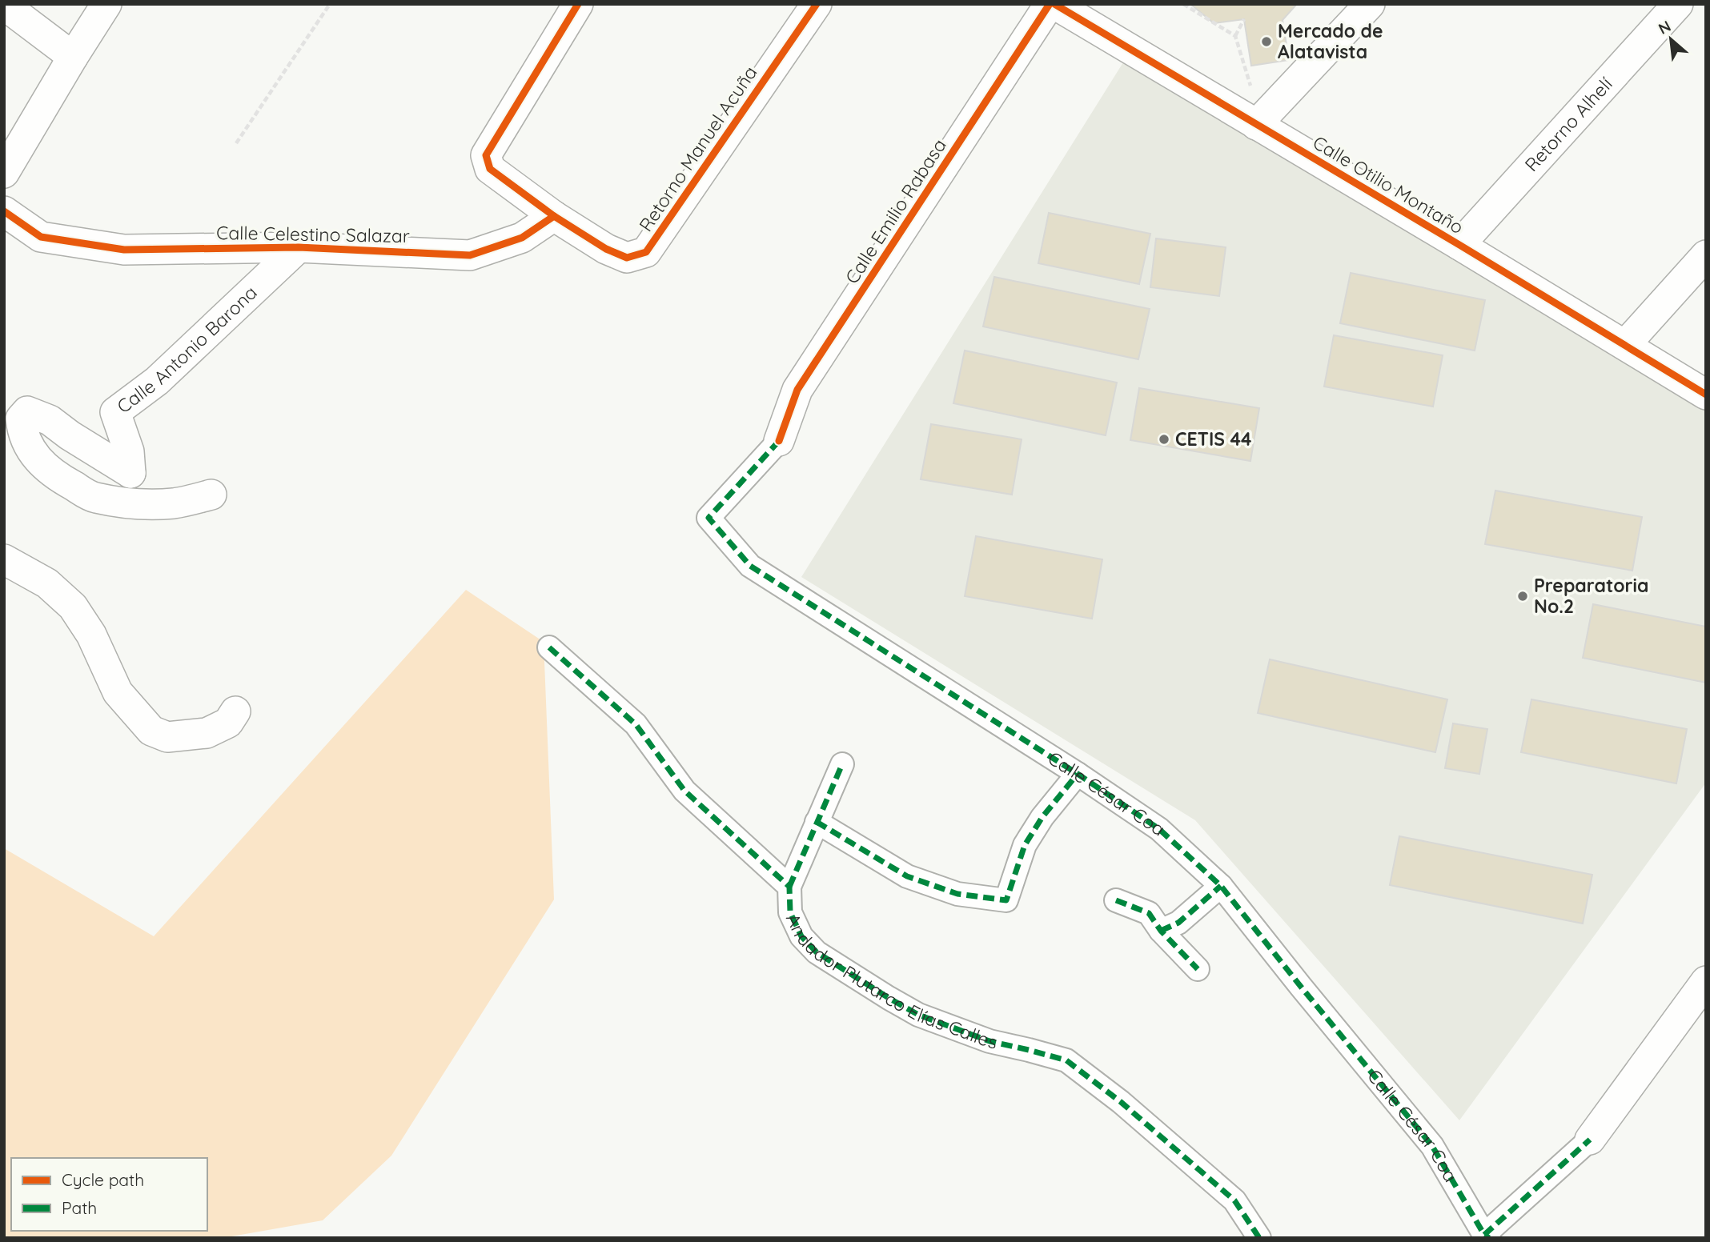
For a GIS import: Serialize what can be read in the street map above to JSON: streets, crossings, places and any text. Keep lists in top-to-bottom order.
{
  "streets": {
    "street": [
      "Retorno Alhelí",
      "Retorno Manuel Acuña",
      "Calle Otilio Montaño",
      "Calle Emilio Rabasa",
      "Calle Celestino Salazar",
      "Calle Antonio Barona",
      "Calle César Coa",
      "Andador Plutarco Elías Calles"
    ]
  },
  "crossings": [
    ["Retorno Alhelí", "Calle Otilio Montaño"],
    ["Retorno Manuel Acuña", "Calle Celestino Salazar"],
    ["Calle Emilio Rabasa", "Calle César Coa"],
    ["Calle Celestino Salazar", "Calle Antonio Barona"]
  ],
  "places": ["Mercado de Alatavista", "CETIS 44", "Preparatoria No.2"],
  "legend": ["Cycle path", "Path"],
  "north": "top left"
}
